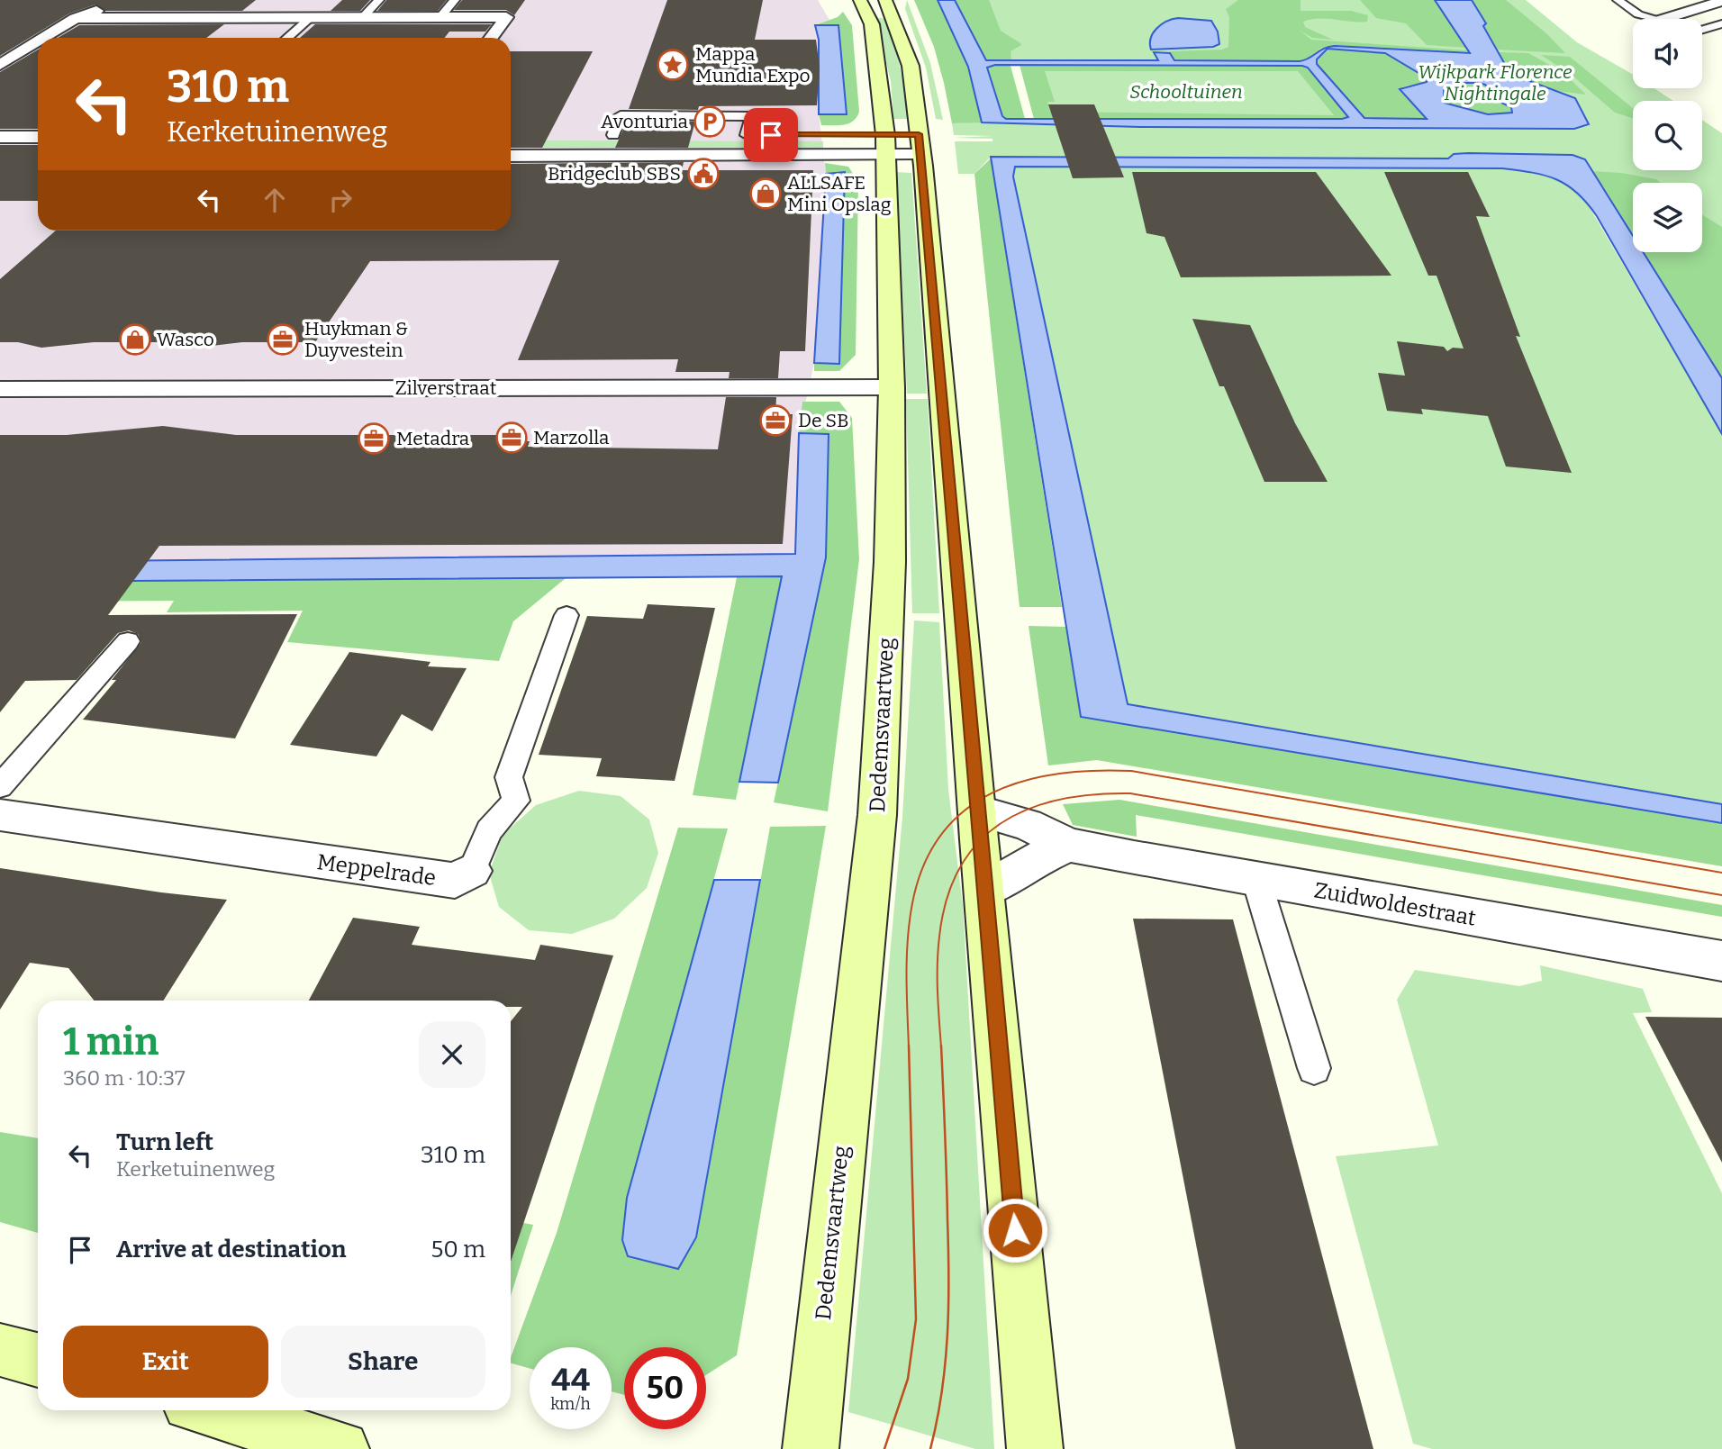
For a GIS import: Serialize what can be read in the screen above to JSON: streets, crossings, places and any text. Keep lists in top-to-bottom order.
{
  "streets": {
    "main road": ["Dedemsvaartweg"],
    "street": ["Zilverstraat", "Meppelrade", "Zuidwoldestraat"]
  },
  "crossings": [
    ["Zilverstraat", "Dedemsvaartweg"],
    ["Dedemsvaartweg", "Zuidwoldestraat"]
  ],
  "parks": ["Wijkpark Florence Nightingale", "Schooltuinen"],
  "places": {
    "place": ["Mappa Mundia Expo"],
    "parking": ["Avonturia"],
    "public building": ["Bridgeclub SBS"],
    "shop": ["ALLSAFE Mini Opslag", "Wasco"],
    "office": [
      "Huykman & Duyvestein",
      "De SB",
      "Marzolla",
      "Metadra"
    ]
  },
  "page": {
    "turn": ["310 m", "Kerketuinenweg"],
    "heading": ["1 min", "360 m · 10:37"],
    "list": [
      {
        "name": "Turn left",
        "note": "Kerketuinenweg",
        "value": "310 m"
      },
      {
        "name": "Arrive at destination",
        "value": "50 m"
      }
    ],
    "buttons": ["Exit", "Share"],
    "speed": "44 km/h",
    "limit": "50"
  }
}
